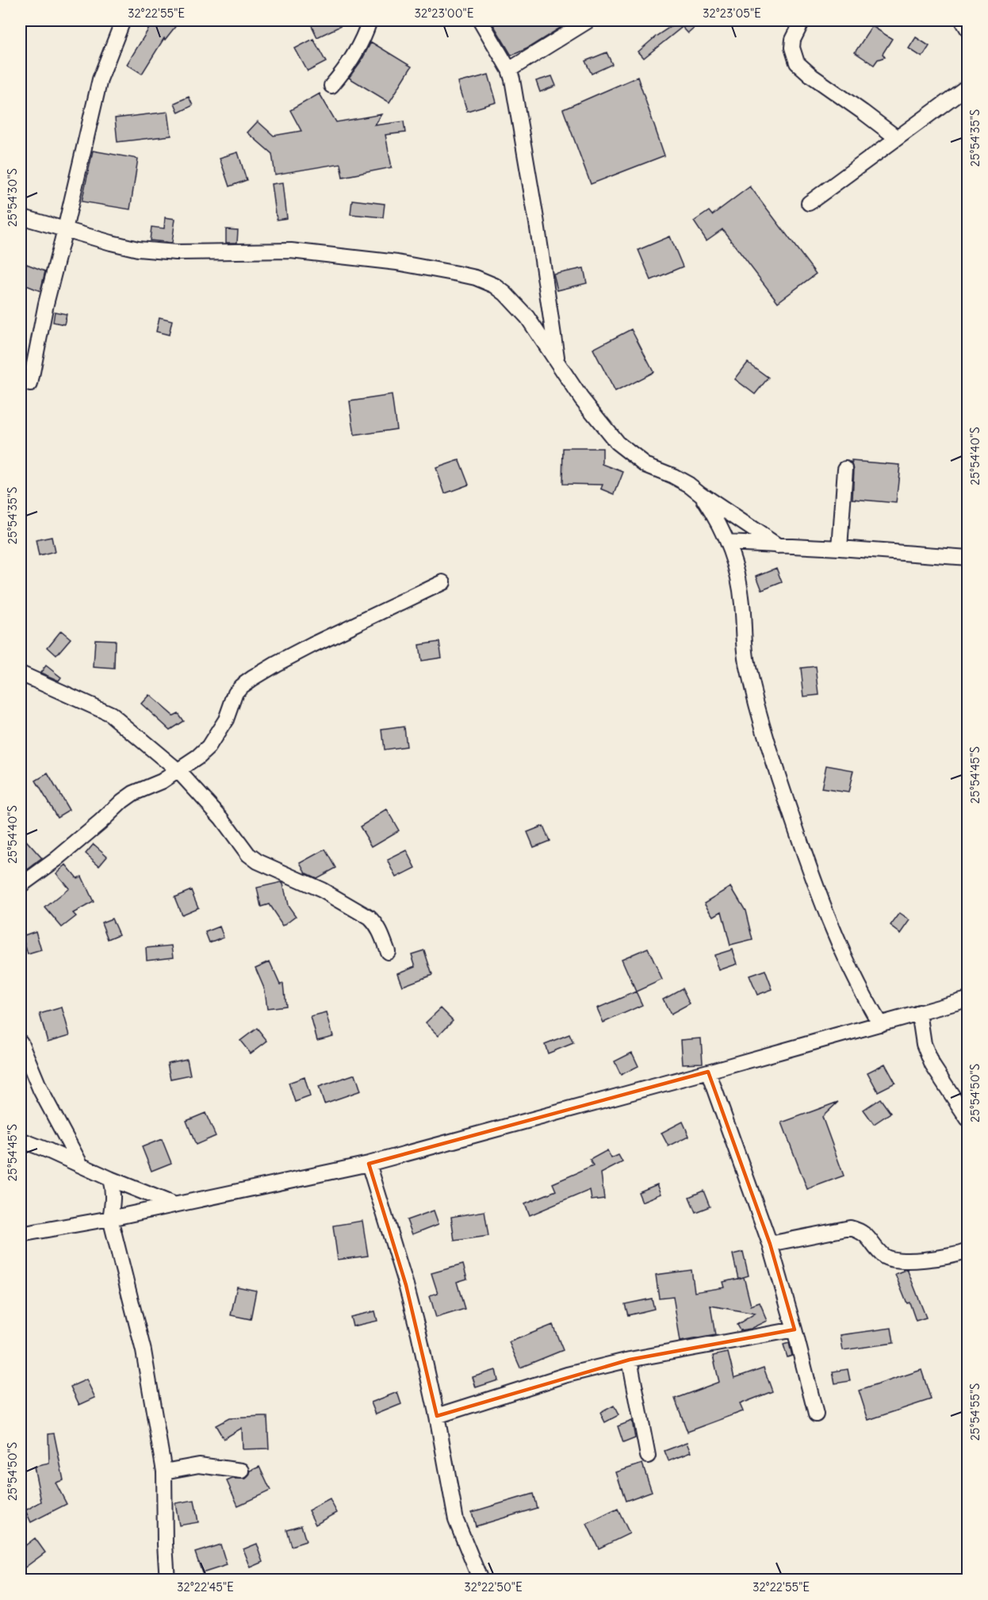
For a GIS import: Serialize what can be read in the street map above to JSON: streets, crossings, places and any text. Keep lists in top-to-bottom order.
{
  "coordinates": [
    "32°22'55\"E",
    "32°23'00\"E",
    "32°23'05\"E",
    "25°54'35\"S",
    "25°54'30\"S",
    "25°54'40\"S",
    "25°54'45\"S",
    "25°54'50\"S",
    "25°54'55\"S",
    "32°22'45\"E",
    "32°22'50\"E"
  ]
}
